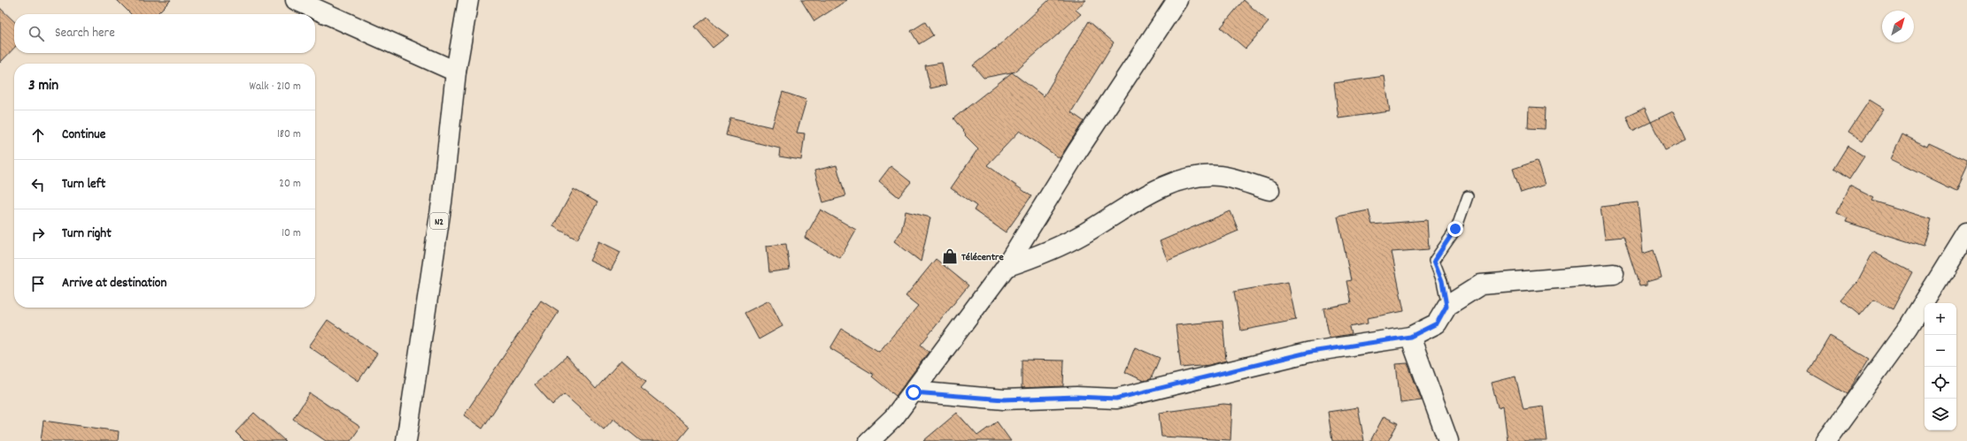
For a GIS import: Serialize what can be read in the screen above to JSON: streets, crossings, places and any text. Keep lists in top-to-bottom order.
{
  "streets": {
    "main road": ["N2"]
  },
  "places": {
    "shop": ["Télécentre"]
  },
  "north": "top right",
  "page": {
    "search": "Search here",
    "heading": ["3 min", "Walk · 210 m"],
    "list": [
      ["Continue", "180 m"],
      ["Turn left", "20 m"],
      ["Turn right", "10 m"],
      "Arrive at destination"
    ],
    "map_buttons": ["+", "−"]
  }
}
